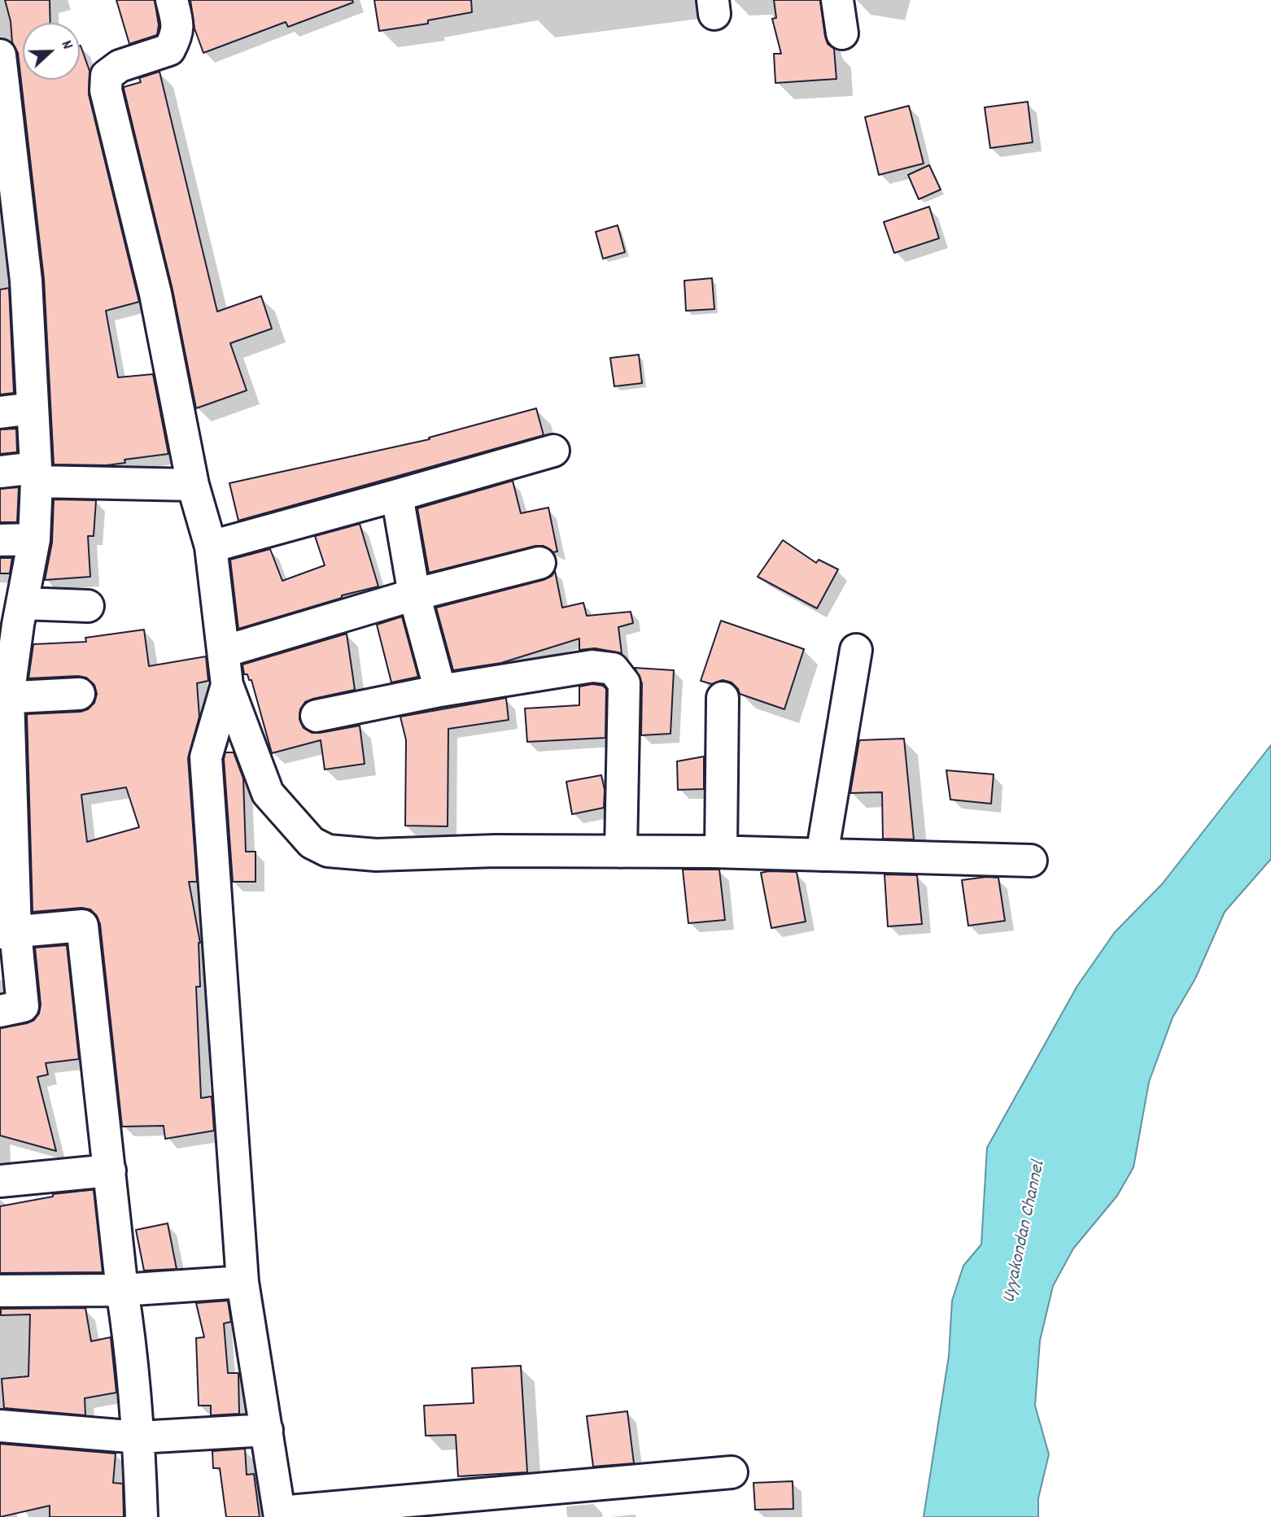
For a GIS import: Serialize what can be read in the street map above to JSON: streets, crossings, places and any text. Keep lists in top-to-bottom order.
{
  "water": ["Uyyakondan Channel"],
  "north": "right"
}
